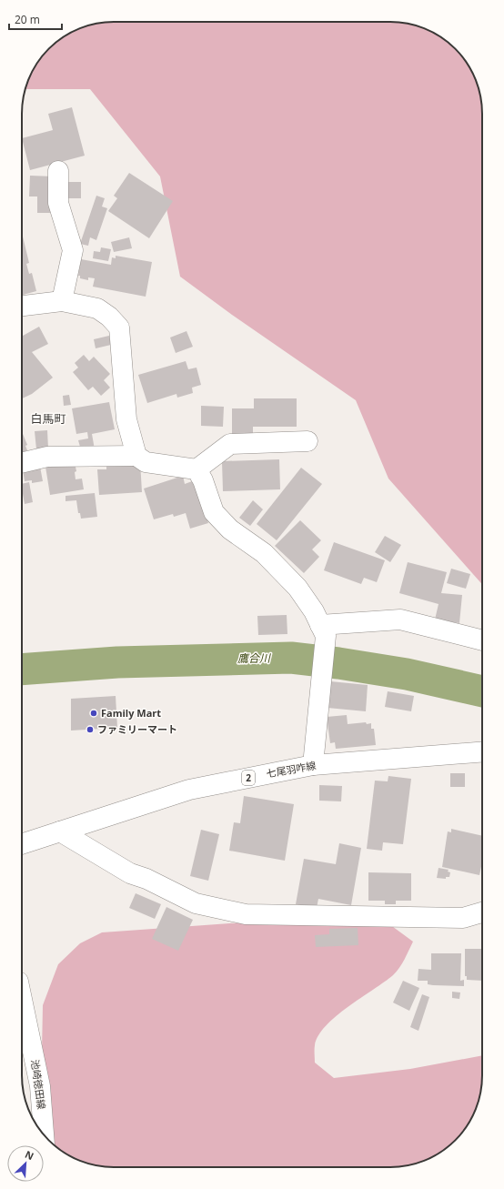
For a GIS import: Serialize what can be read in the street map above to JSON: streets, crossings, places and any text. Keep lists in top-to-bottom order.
{
  "streets": {
    "street": ["七尾羽咋線", "2", "池崎徳田線"]
  },
  "districts": ["白馬町"],
  "water": ["鷹合川"],
  "places": ["Family Mart", "ファミリーマート"],
  "scale_bar": "20 m",
  "north": "top right"
}
